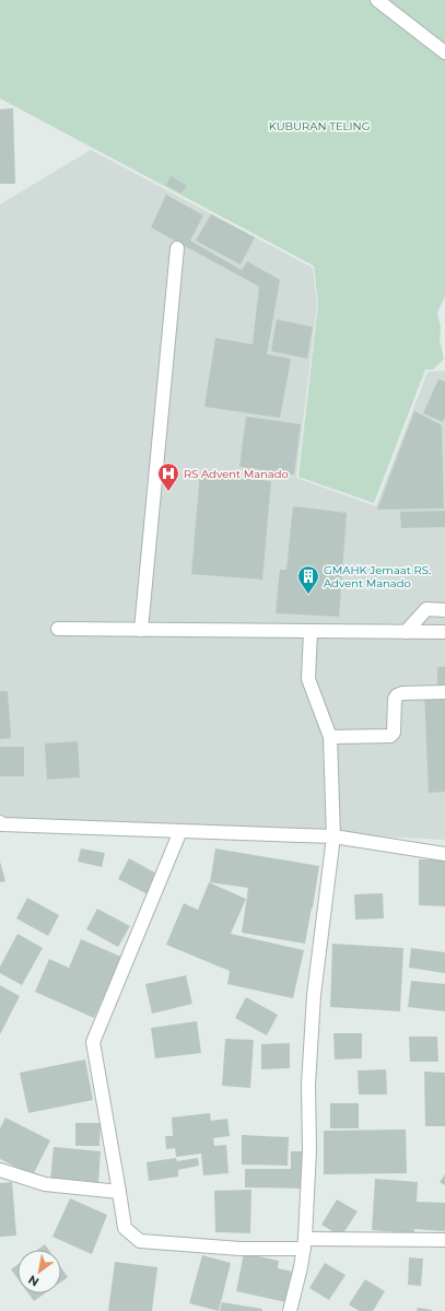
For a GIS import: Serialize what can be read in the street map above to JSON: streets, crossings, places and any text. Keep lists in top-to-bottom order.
{
  "parks": ["KUBURAN TELING"],
  "places": {
    "hospital": ["RS Advent Manado"],
    "building": ["GMAHK Jemaat RS. Advent Manado"]
  },
  "north": "bottom left"
}
